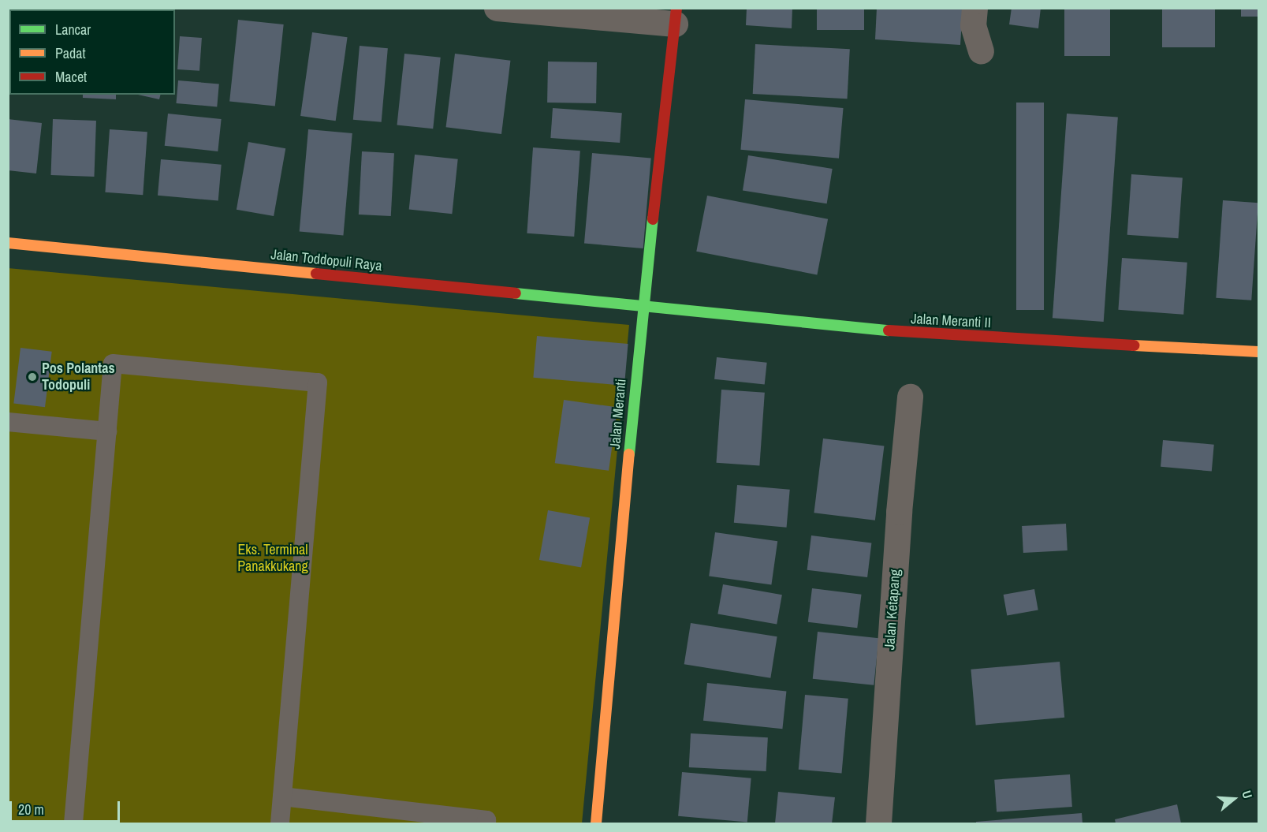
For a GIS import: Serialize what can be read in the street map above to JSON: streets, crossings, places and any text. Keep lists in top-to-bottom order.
{
  "streets": {
    "street": [
      "Jalan Toddopuli Raya",
      "Jalan Meranti II",
      "Jalan Meranti",
      "Jalan Ketapang"
    ]
  },
  "crossings": [
    ["Jalan Toddopuli Raya", "Jalan Meranti II"],
    ["Jalan Toddopuli Raya", "Jalan Meranti"],
    ["Jalan Meranti II", "Jalan Meranti"]
  ],
  "parks": ["Eks. Terminal Panakkukang"],
  "places": ["Pos Polantas Todopuli"],
  "legend": ["Lancar", "Padat", "Macet"],
  "scale_bar": "20 m",
  "north": "right"
}
